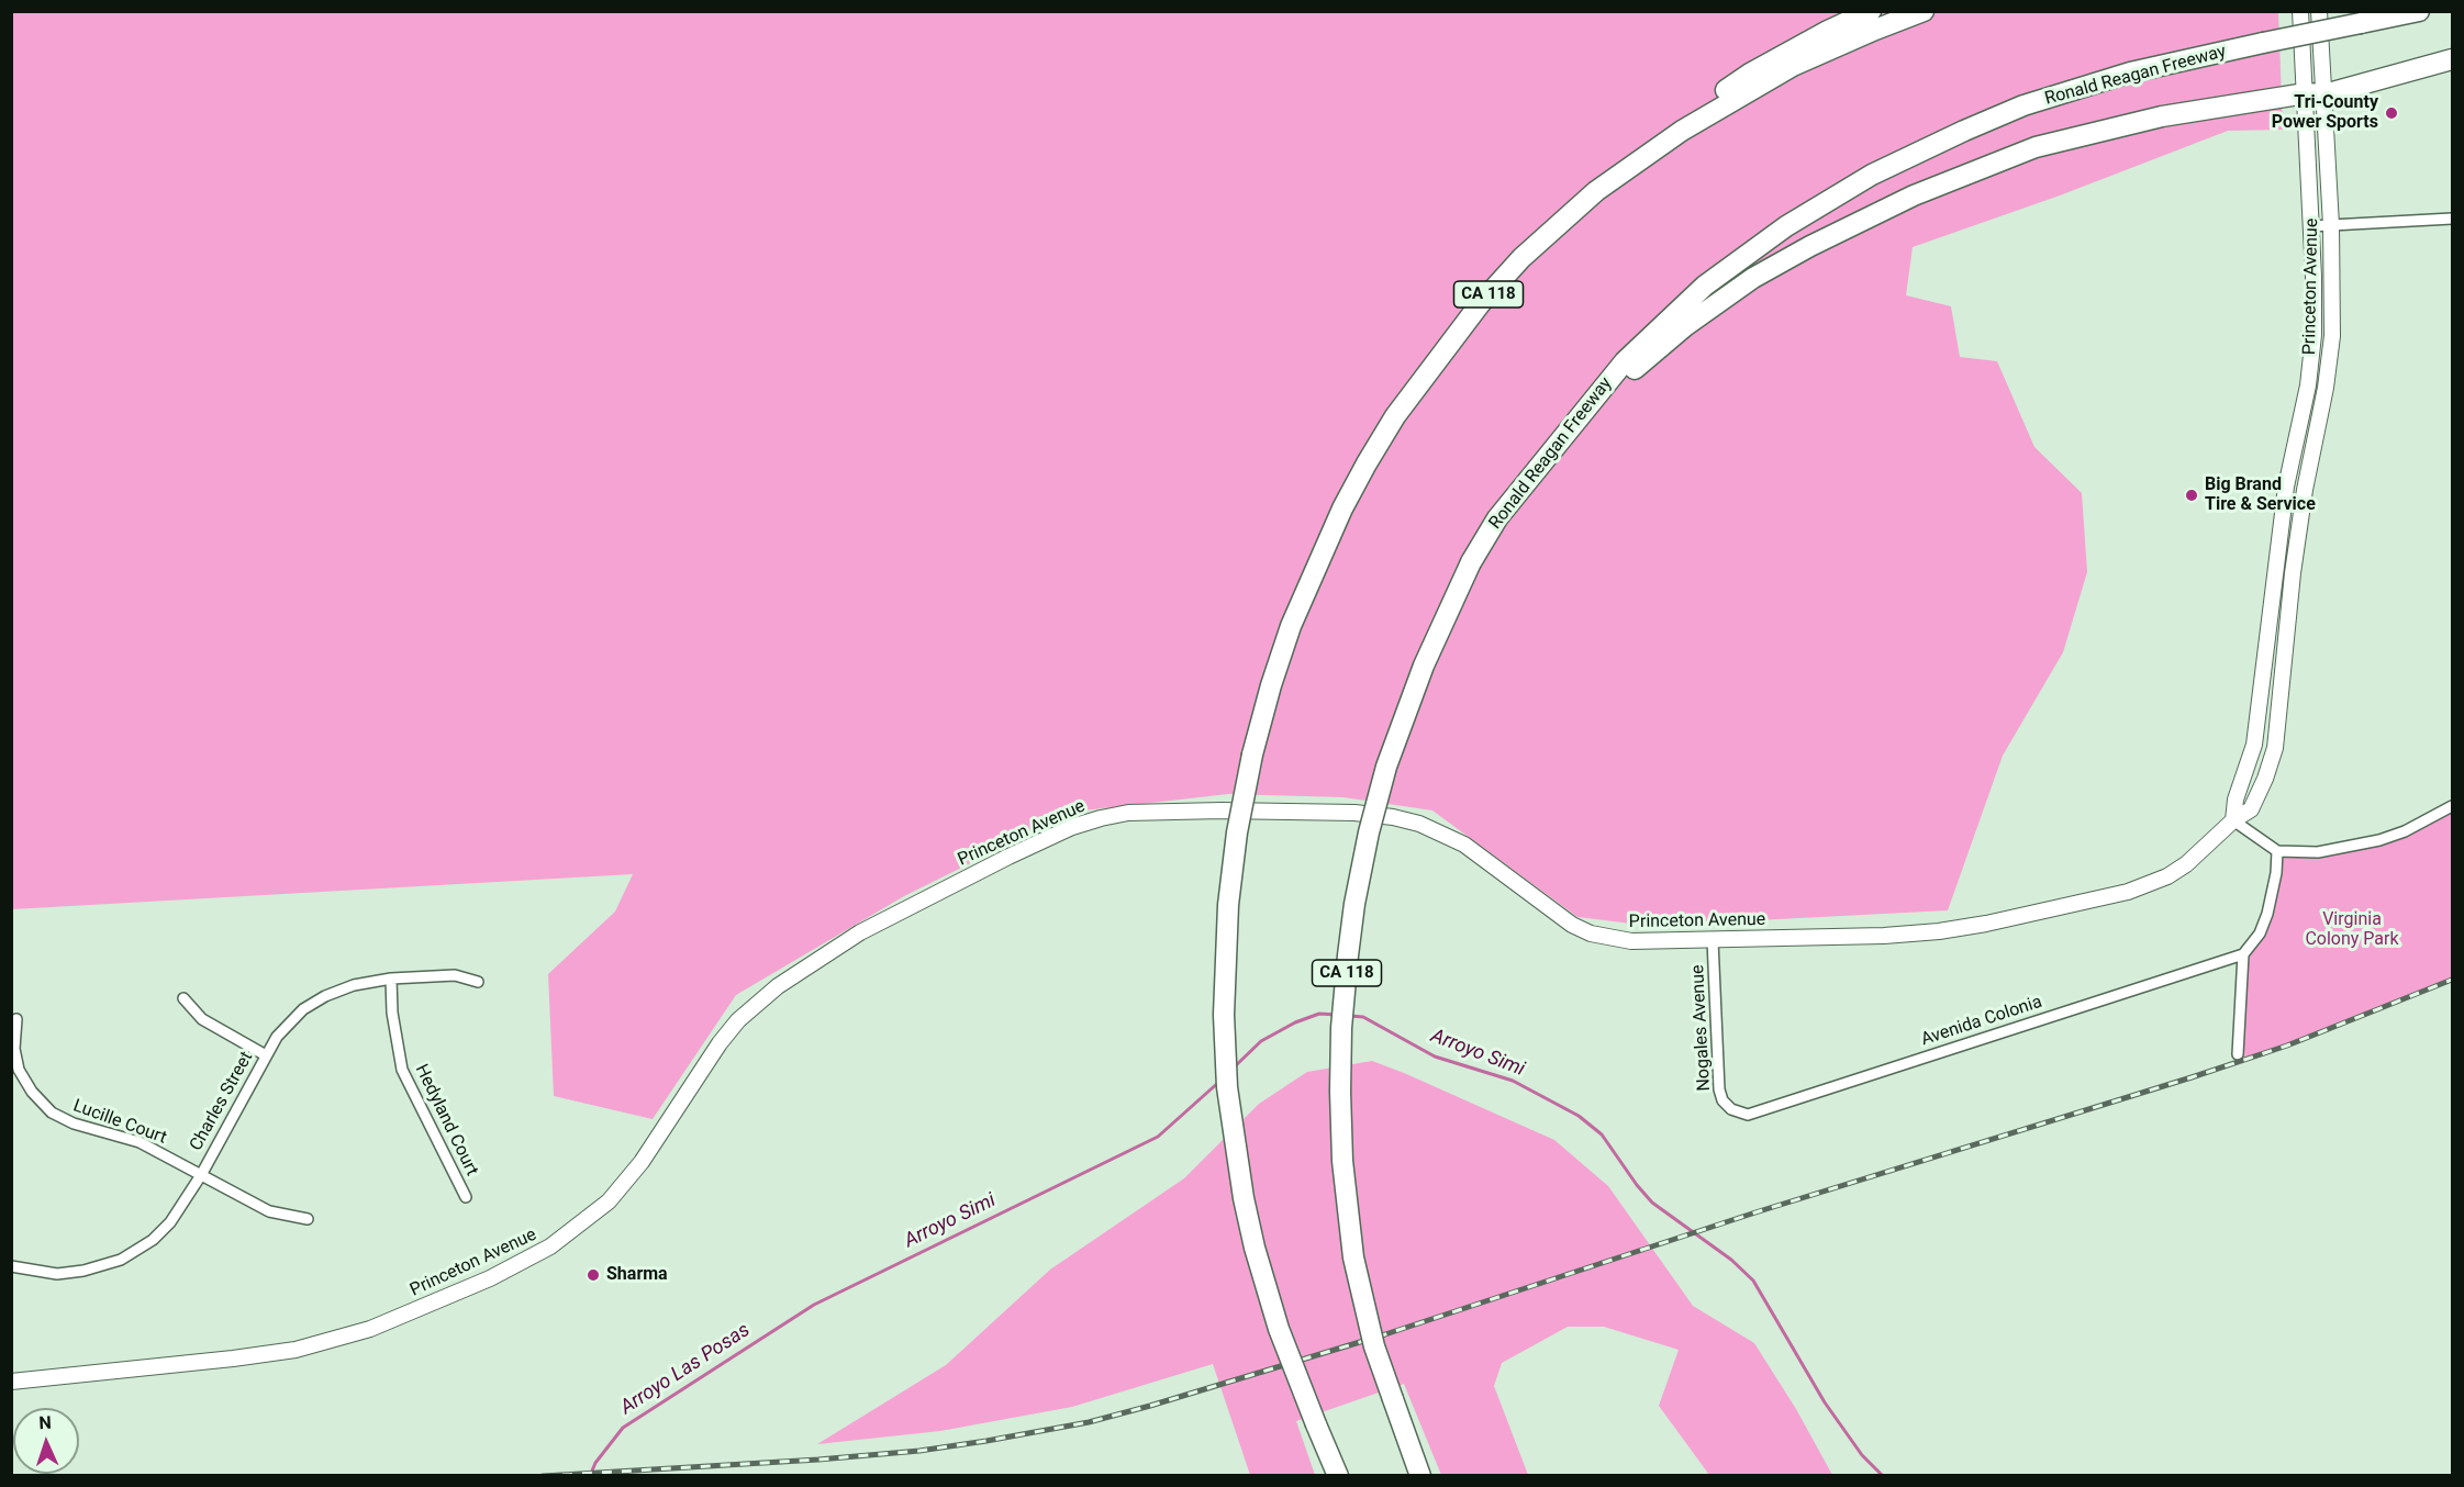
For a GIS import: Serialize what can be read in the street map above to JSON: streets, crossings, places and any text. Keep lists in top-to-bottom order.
{
  "streets": {
    "highway": ["Ronald Reagan Freeway", "CA 118"],
    "street": [
      "Princeton Avenue",
      "Avenida Colonia",
      "Nogales Avenue",
      "Charles Street",
      "Hedyland Court",
      "Lucille Court"
    ]
  },
  "crossings": [
    ["Princeton Avenue", "Nogales Avenue"],
    ["Avenida Colonia", "Nogales Avenue"],
    ["Charles Street", "Hedyland Court"],
    ["Charles Street", "Lucille Court"]
  ],
  "water": ["Arroyo Simi", "Arroyo Las Posas"],
  "parks": ["Virginia Colony Park"],
  "places": ["Tri-County Power Sports", "Big Brand Tire & Service", "Sharma"],
  "north": "top"
}
